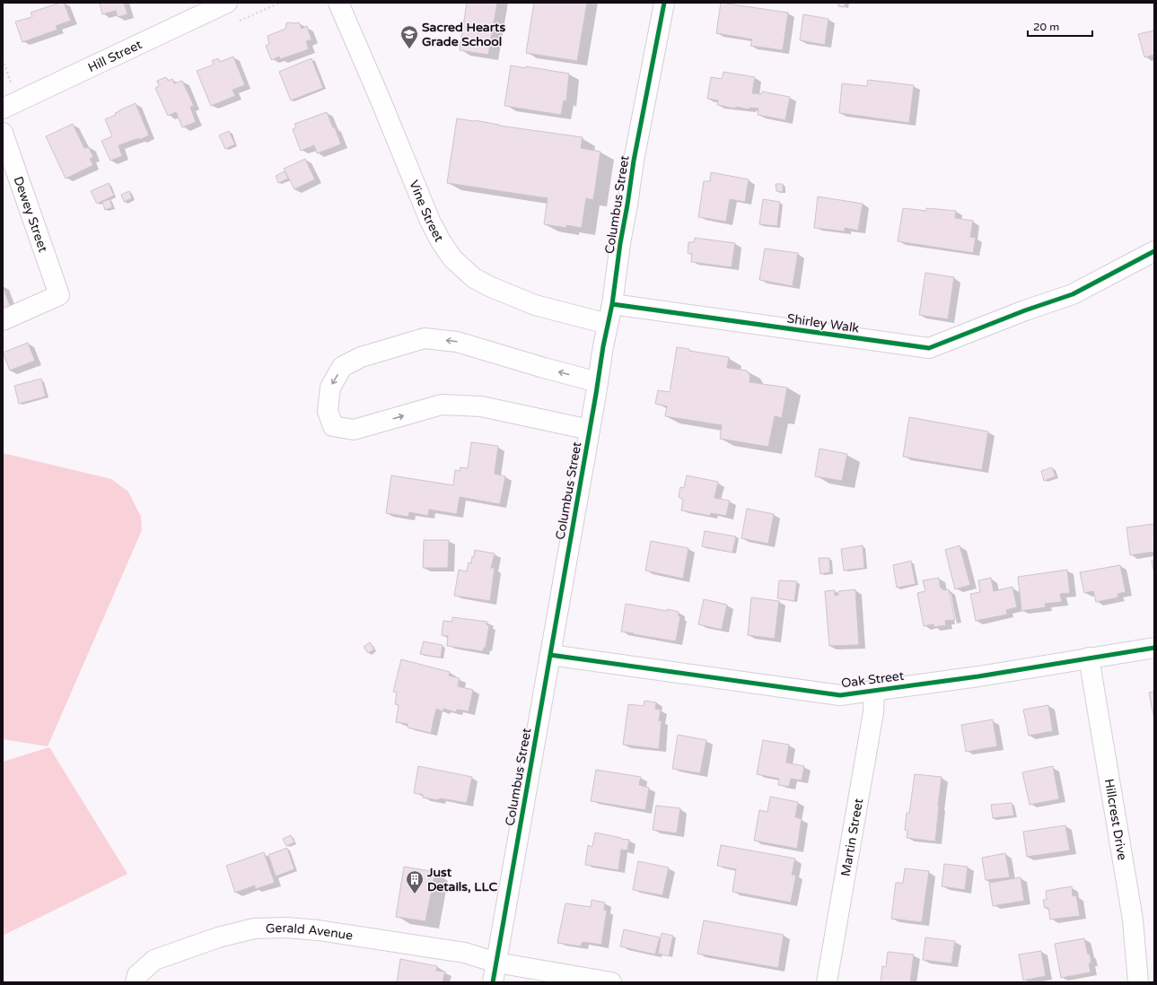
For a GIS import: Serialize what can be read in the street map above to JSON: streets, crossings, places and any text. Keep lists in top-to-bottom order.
{
  "streets": {
    "street": [
      "Hill Street",
      "Columbus Street",
      "Vine Street",
      "Dewey Street",
      "Shirley Walk",
      "Oak Street",
      "Hillcrest Drive",
      "Martin Street",
      "Gerald Avenue"
    ]
  },
  "crossings": [
    ["Columbus Street", "Vine Street"],
    ["Columbus Street", "Shirley Walk"],
    ["Columbus Street", "Oak Street"],
    ["Columbus Street", "Gerald Avenue"],
    ["Oak Street", "Hillcrest Drive"],
    ["Oak Street", "Martin Street"]
  ],
  "places": {
    "school or university": ["Sacred Hearts Grade School"],
    "building": ["Just Details, LLC"]
  },
  "scale_bar": "20 m"
}
